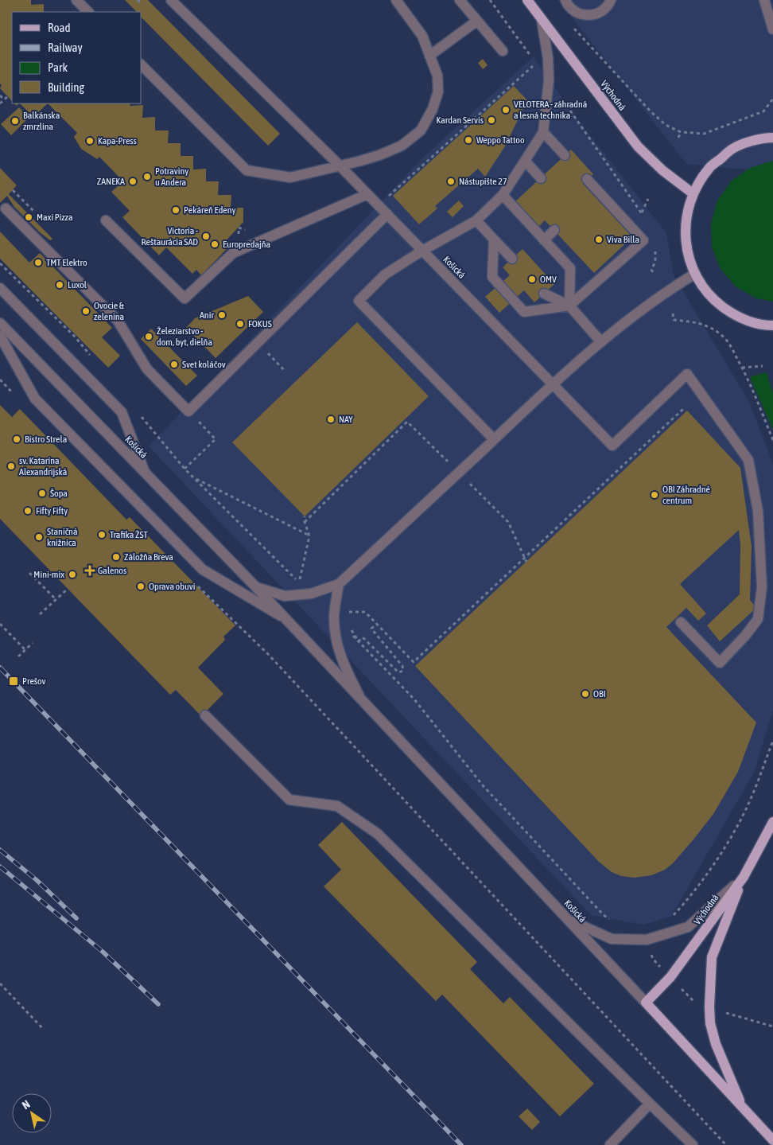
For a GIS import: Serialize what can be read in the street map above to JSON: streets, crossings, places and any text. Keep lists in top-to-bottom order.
{
  "streets": {
    "main road": ["Východná", "Košická"]
  },
  "crossings": [
    ["Východná", "Košická"]
  ],
  "places": {
    "other": [
      "VELOTERA - záhradná a lesná technika",
      "Kardan Servis",
      "Balkánska zmrzlina",
      "Weppo Tattoo",
      "Kapa-Press",
      "Potraviny u Andera",
      "ZANEKA",
      "Nástupište 27",
      "Pekáreň Edeny",
      "Maxi Pizza",
      "Victoria - Reštaurácia SAD",
      "Viva Billa",
      "Europredajňa",
      "TMT Elektro",
      "OMV",
      "Luxol",
      "Ovocie & zelenina",
      "Anir",
      "FOKUS",
      "Železiarstvo - dom, byt, dielňa",
      "Svet koláčov",
      "NAY",
      "Bistro Strela",
      "sv. Katarína Alexandrijská",
      "Šopa",
      "OBI Záhradné centrum",
      "Fifty Fifty",
      "Trafika ŽST",
      "Staničná knižnica",
      "Záložňa Breva",
      "Mini-mix",
      "Oprava obuvi",
      "OBI"
    ],
    "health": ["Galenos"],
    "transit": ["Prešov"]
  },
  "legend": [
    "Road",
    "Railway",
    "Park",
    "Building"
  ],
  "north": "top left"
}
